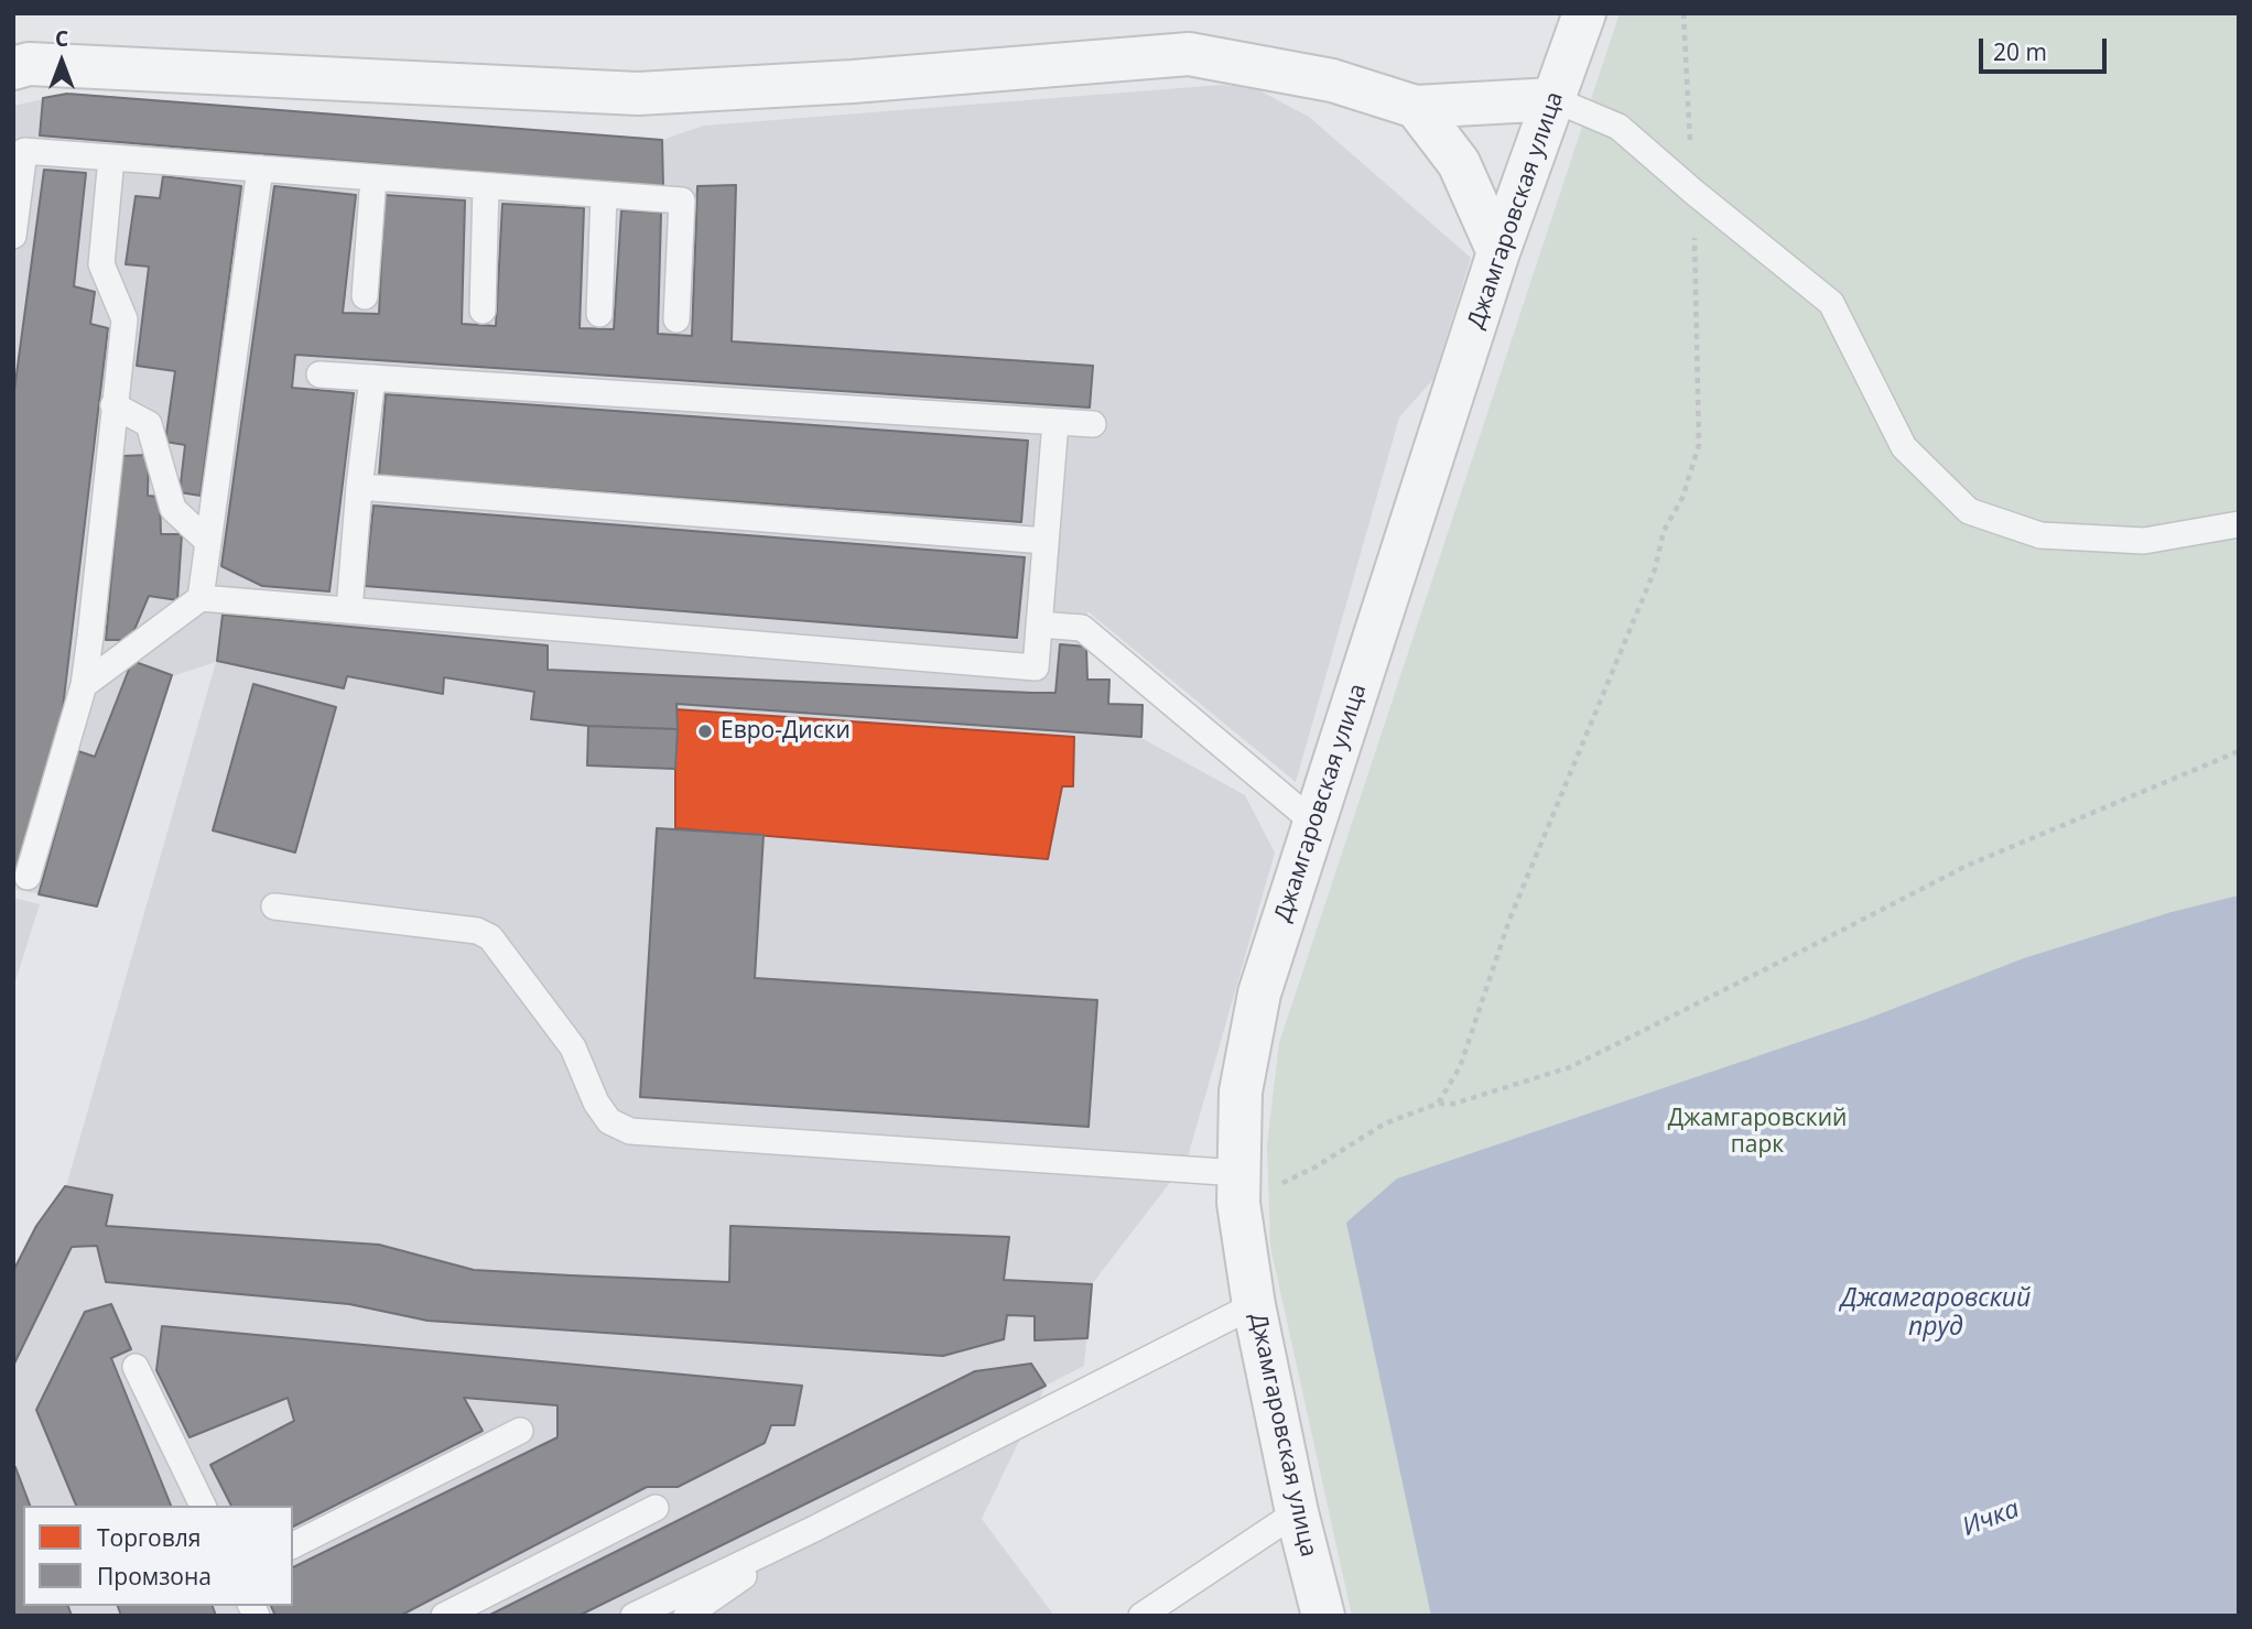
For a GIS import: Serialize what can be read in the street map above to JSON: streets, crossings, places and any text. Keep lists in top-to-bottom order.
{
  "streets": {
    "street": ["Джамгаровская улица"]
  },
  "water": ["Джамгаровский пруд", "Ичка"],
  "parks": ["Джамгаровский парк"],
  "places": ["Евро-Диски"],
  "legend": ["Торговля", "Промзона"],
  "scale_bar": "20 m",
  "north": "top"
}
